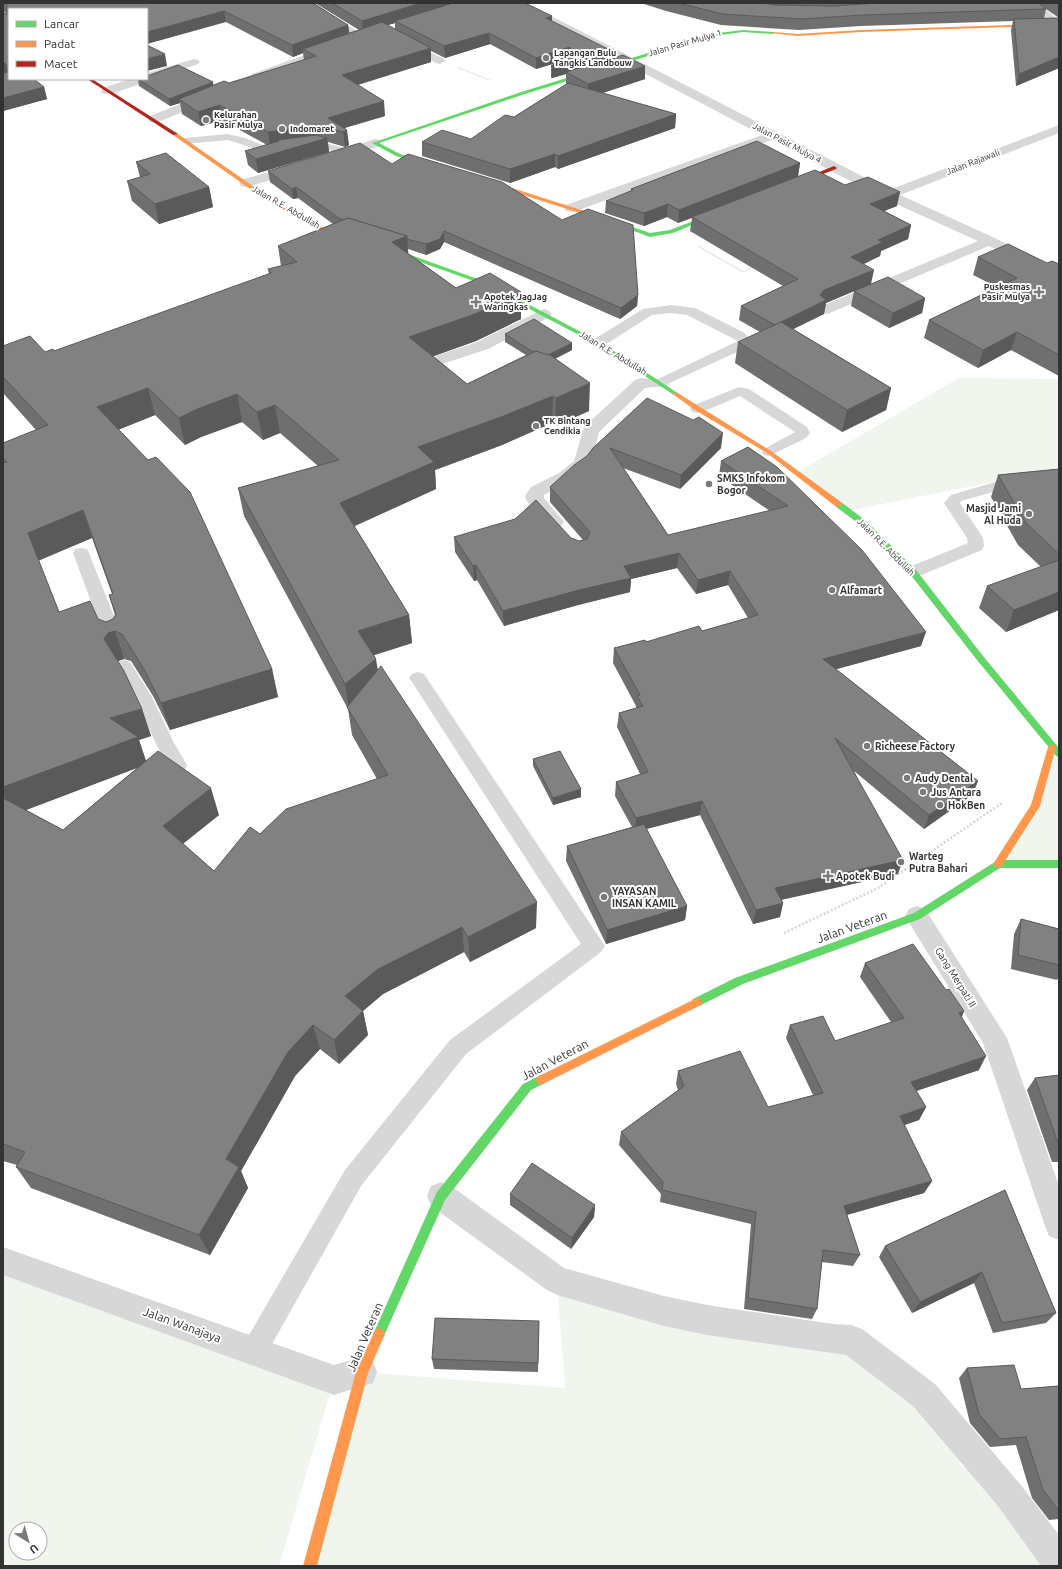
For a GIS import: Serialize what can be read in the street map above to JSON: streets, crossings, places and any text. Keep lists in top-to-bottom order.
{
  "streets": {
    "main road": ["Jalan Pasir Mulya 1", "Jalan R.E. Abdullah", "Jalan Veteran"],
    "street": [
      "Jalan Pasir Mulya 4",
      "Jalan Rajawali",
      "Gang Merpati II",
      "Jalan Wanajaya"
    ]
  },
  "crossings": [
    ["Jalan Pasir Mulya 1", "Jalan Pasir Mulya 4"],
    ["Jalan Pasir Mulya 4", "Jalan Rajawali"],
    ["Jalan Veteran", "Gang Merpati II"],
    ["Jalan Veteran", "Jalan Wanajaya"]
  ],
  "places": {
    "other": [
      "Lapangan Bulu Tangkis Landbouw",
      "Kelurahan Pasir Mulya",
      "Indomaret",
      "TK Bintang Cendikia",
      "SMKS Infokom Bogor",
      "Masjid Jami Al Huda",
      "Alfamart",
      "Richeese Factory",
      "Audy Dental",
      "Jus Antara",
      "HokBen",
      "Warteg Putra Bahari",
      "YAYASAN INSAN KAMIL"
    ],
    "health": ["Puskesmas Pasir Mulya", "Apotek JagJag Waringkas", "Apotek Budi"]
  },
  "legend": ["Lancar", "Padat", "Macet"],
  "north": "bottom right"
}
